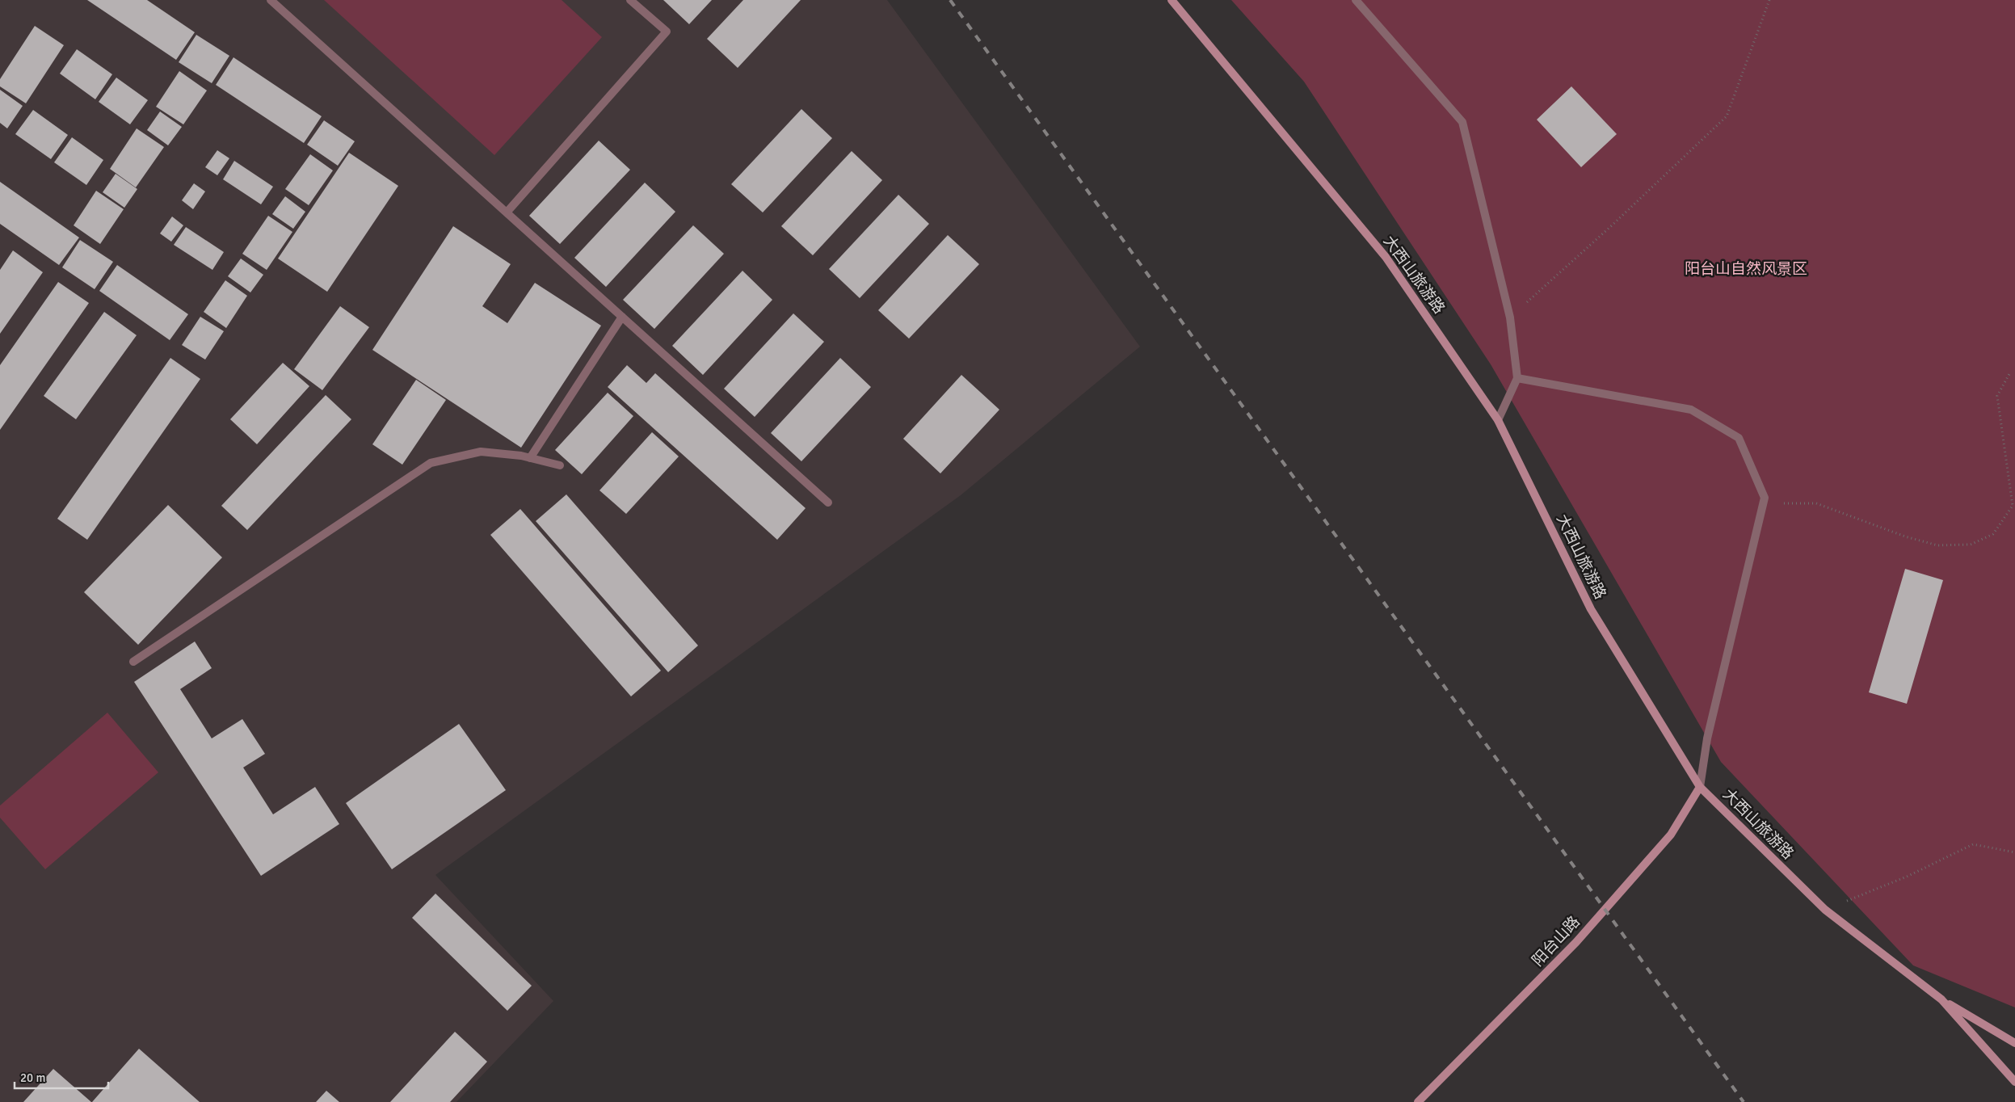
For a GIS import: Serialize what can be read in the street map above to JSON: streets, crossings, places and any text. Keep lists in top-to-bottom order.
{
  "streets": {
    "street": ["大西山旅游路", "阳台山路"]
  },
  "crossings": [
    ["大西山旅游路", "阳台山路"]
  ],
  "parks": ["阳台山自然风景区"],
  "scale_bar": "20 m"
}
